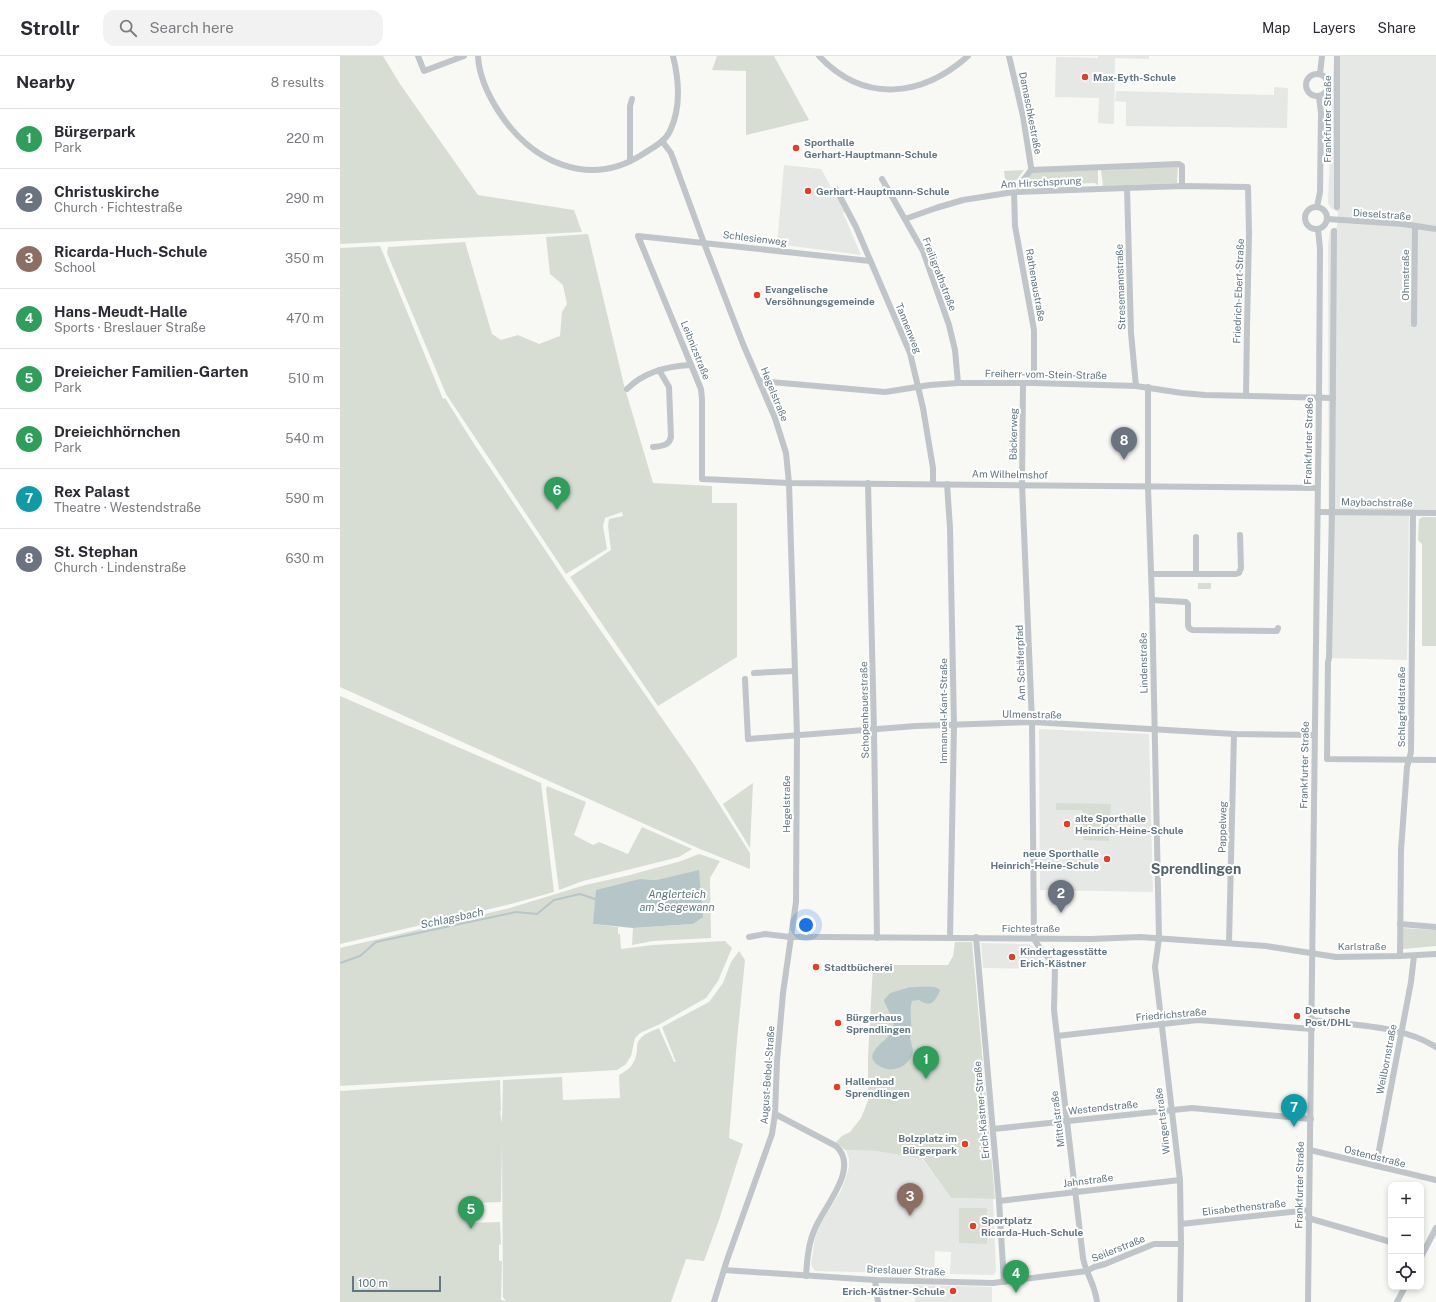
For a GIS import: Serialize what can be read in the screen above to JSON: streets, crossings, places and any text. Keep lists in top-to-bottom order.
{
  "streets": {
    "street": [
      "Damaschkestraße",
      "Frankfurter Straße",
      "Am Hirschsprung",
      "Dieselstraße",
      "Schlesienweg",
      "Freiligrathstraße",
      "Ohmstraße",
      "Rathenaustraße",
      "Stresemannstraße",
      "Friedrich-Ebert-Straße",
      "Tannenweg",
      "Leibnizstraße",
      "Freiherr-vom-Stein-Straße",
      "Hegelstraße",
      "Bäckerweg",
      "Am Wilhelmshof",
      "Maybachstraße",
      "Am Schäferpfad",
      "Lindenstraße",
      "Schlagfeldstraße",
      "Schopenhauerstraße",
      "Immanuel-Kant-Straße",
      "Ulmenstraße",
      "Pappelweg",
      "Fichtestraße",
      "Karlstraße",
      "Friedrichstraße",
      "Weilbornstraße",
      "August-Bebel-Straße",
      "Westendstraße",
      "Erich-Kästner-Straße",
      "Mittelstraße",
      "Wingertstraße",
      "Ostendstraße",
      "Jahnstraße",
      "Elisabethenstraße",
      "Seilerstraße",
      "Breslauer Straße"
    ]
  },
  "crossings": [
    ["Damaschkestraße", "Am Hirschsprung"],
    ["Damaschkestraße", "Rathenaustraße"],
    ["Frankfurter Straße", "Dieselstraße"],
    ["Frankfurter Straße", "Freiherr-vom-Stein-Straße"],
    ["Frankfurter Straße", "Am Wilhelmshof"],
    ["Frankfurter Straße", "Maybachstraße"],
    ["Frankfurter Straße", "Ulmenstraße"],
    ["Frankfurter Straße", "Fichtestraße"],
    ["Frankfurter Straße", "Karlstraße"],
    ["Frankfurter Straße", "Friedrichstraße"],
    ["Frankfurter Straße", "Westendstraße"],
    ["Frankfurter Straße", "Ostendstraße"],
    ["Frankfurter Straße", "Elisabethenstraße"],
    ["Am Hirschsprung", "Freiligrathstraße"],
    ["Am Hirschsprung", "Rathenaustraße"],
    ["Am Hirschsprung", "Stresemannstraße"],
    ["Am Hirschsprung", "Friedrich-Ebert-Straße"],
    ["Dieselstraße", "Ohmstraße"],
    ["Schlesienweg", "Tannenweg"],
    ["Schlesienweg", "Leibnizstraße"],
    ["Schlesienweg", "Hegelstraße"],
    ["Freiligrathstraße", "Freiherr-vom-Stein-Straße"],
    ["Rathenaustraße", "Freiherr-vom-Stein-Straße"],
    ["Stresemannstraße", "Freiherr-vom-Stein-Straße"],
    ["Friedrich-Ebert-Straße", "Freiherr-vom-Stein-Straße"],
    ["Tannenweg", "Freiherr-vom-Stein-Straße"],
    ["Tannenweg", "Am Wilhelmshof"],
    ["Leibnizstraße", "Am Wilhelmshof"],
    ["Freiherr-vom-Stein-Straße", "Hegelstraße"],
    ["Freiherr-vom-Stein-Straße", "Bäckerweg"],
    ["Freiherr-vom-Stein-Straße", "Lindenstraße"],
    ["Hegelstraße", "Am Wilhelmshof"],
    ["Hegelstraße", "Ulmenstraße"],
    ["Hegelstraße", "Fichtestraße"],
    ["Hegelstraße", "August-Bebel-Straße"],
    ["Bäckerweg", "Am Wilhelmshof"],
    ["Bäckerweg", "Am Schäferpfad"],
    ["Am Wilhelmshof", "Am Schäferpfad"],
    ["Am Wilhelmshof", "Lindenstraße"],
    ["Am Wilhelmshof", "Schopenhauerstraße"],
    ["Am Wilhelmshof", "Immanuel-Kant-Straße"],
    ["Maybachstraße", "Schlagfeldstraße"],
    ["Am Schäferpfad", "Ulmenstraße"],
    ["Am Schäferpfad", "Fichtestraße"],
    ["Am Schäferpfad", "Mittelstraße"],
    ["Lindenstraße", "Ulmenstraße"],
    ["Lindenstraße", "Fichtestraße"],
    ["Lindenstraße", "Wingertstraße"],
    ["Schlagfeldstraße", "Karlstraße"],
    ["Schopenhauerstraße", "Ulmenstraße"],
    ["Schopenhauerstraße", "Fichtestraße"],
    ["Immanuel-Kant-Straße", "Ulmenstraße"],
    ["Immanuel-Kant-Straße", "Fichtestraße"],
    ["Ulmenstraße", "Pappelweg"],
    ["Pappelweg", "Fichtestraße"],
    ["Fichtestraße", "Karlstraße"],
    ["Fichtestraße", "August-Bebel-Straße"],
    ["Fichtestraße", "Erich-Kästner-Straße"],
    ["Fichtestraße", "Mittelstraße"],
    ["Fichtestraße", "Wingertstraße"],
    ["Karlstraße", "Weilbornstraße"],
    ["Friedrichstraße", "Mittelstraße"],
    ["Friedrichstraße", "Wingertstraße"],
    ["Weilbornstraße", "Ostendstraße"],
    ["August-Bebel-Straße", "Breslauer Straße"],
    ["Westendstraße", "Erich-Kästner-Straße"],
    ["Westendstraße", "Mittelstraße"],
    ["Westendstraße", "Wingertstraße"],
    ["Erich-Kästner-Straße", "Jahnstraße"],
    ["Erich-Kästner-Straße", "Breslauer Straße"],
    ["Mittelstraße", "Jahnstraße"],
    ["Mittelstraße", "Seilerstraße"],
    ["Mittelstraße", "Breslauer Straße"],
    ["Wingertstraße", "Jahnstraße"],
    ["Wingertstraße", "Elisabethenstraße"],
    ["Wingertstraße", "Seilerstraße"],
    ["Seilerstraße", "Breslauer Straße"]
  ],
  "districts": ["Sprendlingen"],
  "water": ["Anglerteich am Seegewann", "Schlagsbach"],
  "places": [
    "Max-Eyth-Schule",
    "Sporthalle Gerhart-Hauptmann-Schule",
    "Gerhart-Hauptmann-Schule",
    "Evangelische Versöhnungsgemeinde",
    "alte Sporthalle Heinrich-Heine-Schule",
    "neue Sporthalle Heinrich-Heine-Schule",
    "Kindertagesstätte Erich-Kästner",
    "Stadtbücherei",
    "Deutsche Post/DHL",
    "Bürgerhaus Sprendlingen",
    "Hallenbad Sprendlingen",
    "Bolzplatz im Bürgerpark",
    "Sportplatz Ricarda-Huch-Schule",
    "Erich-Kästner-Schule"
  ],
  "scale_bar": "100 m",
  "page": {
    "header": "Strollr",
    "search": "Search here",
    "nav": ["Map", "Layers", "Share"],
    "heading": ["Nearby", "8 results"],
    "list": [
      {
        "mark": "1",
        "name": "Bürgerpark",
        "note": "Park",
        "value": "220 m"
      },
      {
        "mark": "2",
        "name": "Christuskirche",
        "note": "Church · Fichtestraße",
        "value": "290 m"
      },
      {
        "mark": "3",
        "name": "Ricarda-Huch-Schule",
        "note": "School",
        "value": "350 m"
      },
      {
        "mark": "4",
        "name": "Hans-Meudt-Halle",
        "note": "Sports · Breslauer Straße",
        "value": "470 m"
      },
      {
        "mark": "5",
        "name": "Dreieicher Familien-Garten",
        "note": "Park",
        "value": "510 m"
      },
      {
        "mark": "6",
        "name": "Dreieichhörnchen",
        "note": "Park",
        "value": "540 m"
      },
      {
        "mark": "7",
        "name": "Rex Palast",
        "note": "Theatre · Westendstraße",
        "value": "590 m"
      },
      {
        "mark": "8",
        "name": "St. Stephan",
        "note": "Church · Lindenstraße",
        "value": "630 m"
      }
    ],
    "pins": [
      "8",
      "6",
      "2",
      "1",
      "7",
      "3",
      "5",
      "4"
    ],
    "map_buttons": ["+", "−"],
    "scale": "100 m"
  }
}
